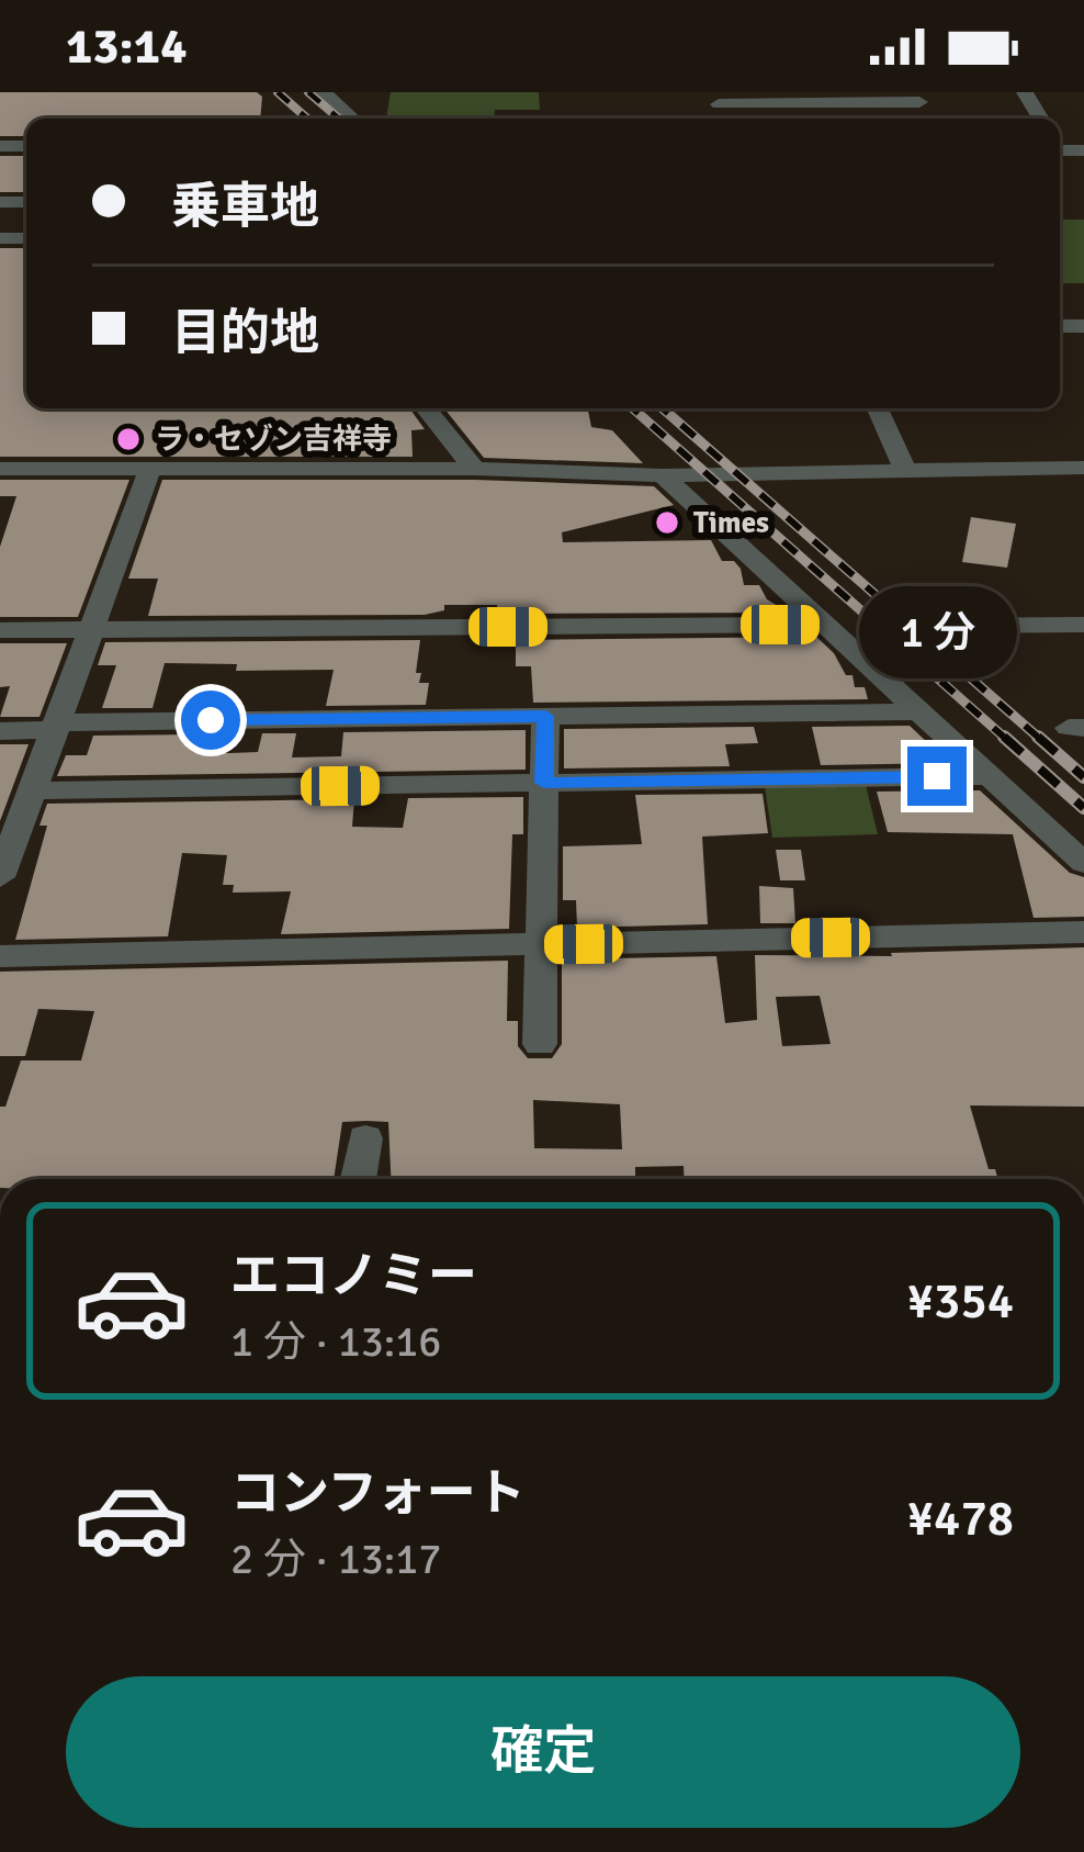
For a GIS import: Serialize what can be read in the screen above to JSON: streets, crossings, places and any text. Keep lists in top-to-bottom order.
{
  "places": ["ラ・セゾン吉祥寺", "Times"],
  "page": {
    "status": "13:14",
    "banner": ["乗車地", "目的地"],
    "bubble": "1 分",
    "list": [
      {
        "name": "エコノミー",
        "note": "1 分 · 13:16",
        "value": "¥354"
      },
      {
        "name": "コンフォート",
        "note": "2 分 · 13:17",
        "value": "¥478"
      }
    ],
    "buttons": "確定"
  }
}
